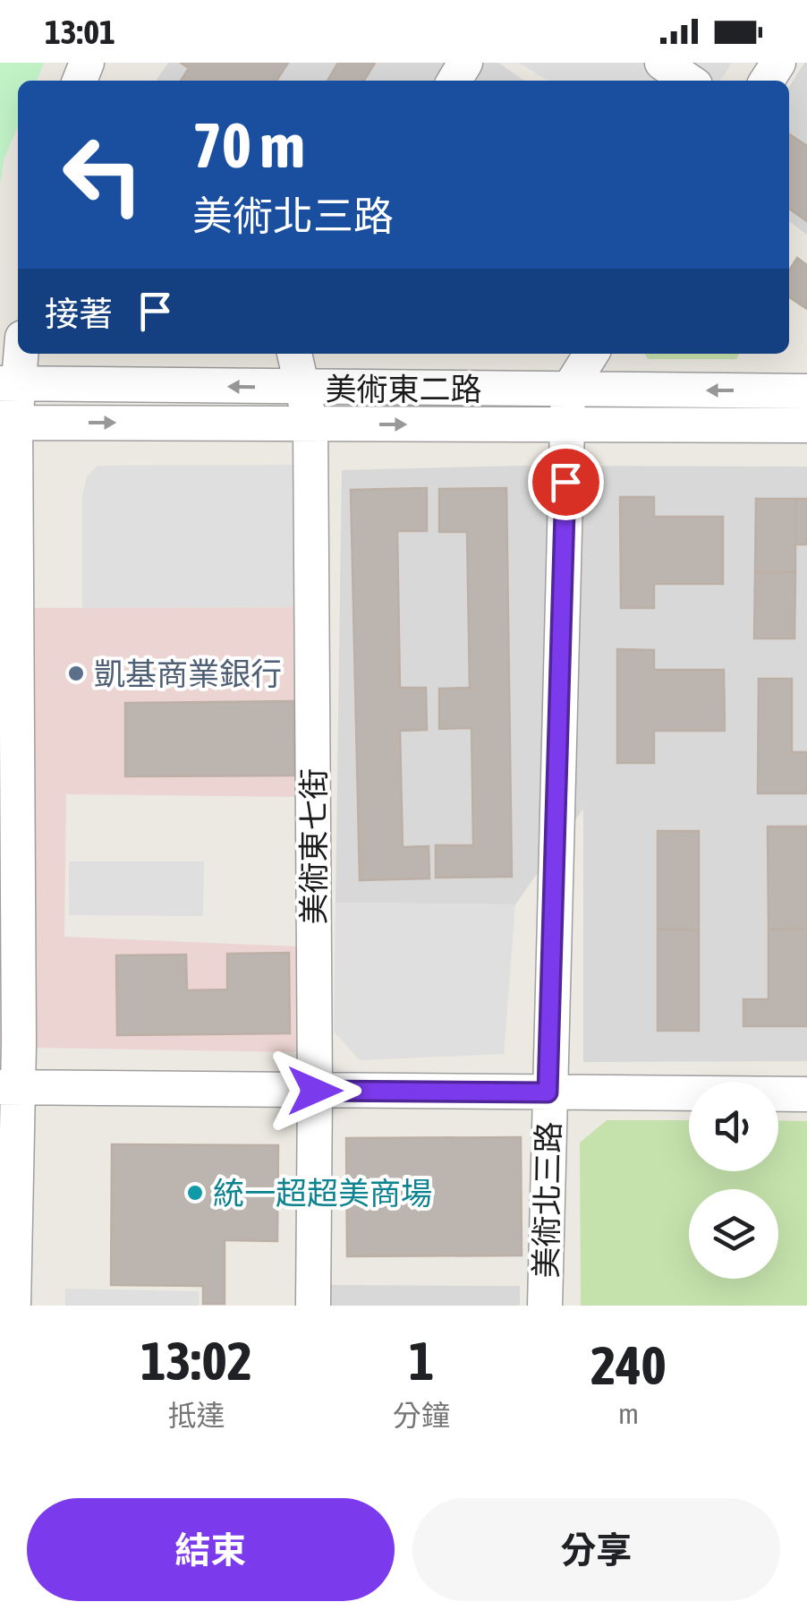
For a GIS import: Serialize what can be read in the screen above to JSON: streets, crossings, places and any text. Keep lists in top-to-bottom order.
{
  "streets": {
    "street": ["美術東二路", "美術東七街", "美術北三路"]
  },
  "crossings": [
    ["美術東二路", "美術東七街"],
    ["美術東二路", "美術北三路"]
  ],
  "places": ["凱基商業銀行", "統一超超美商場"],
  "page": {
    "status": "13:01",
    "turn": ["70 m", "美術北三路"],
    "then": "接著",
    "eta": [
      "13:02",
      "抵達",
      "1",
      "分鐘",
      "240",
      "m"
    ],
    "buttons": ["結束", "分享"]
  }
}
